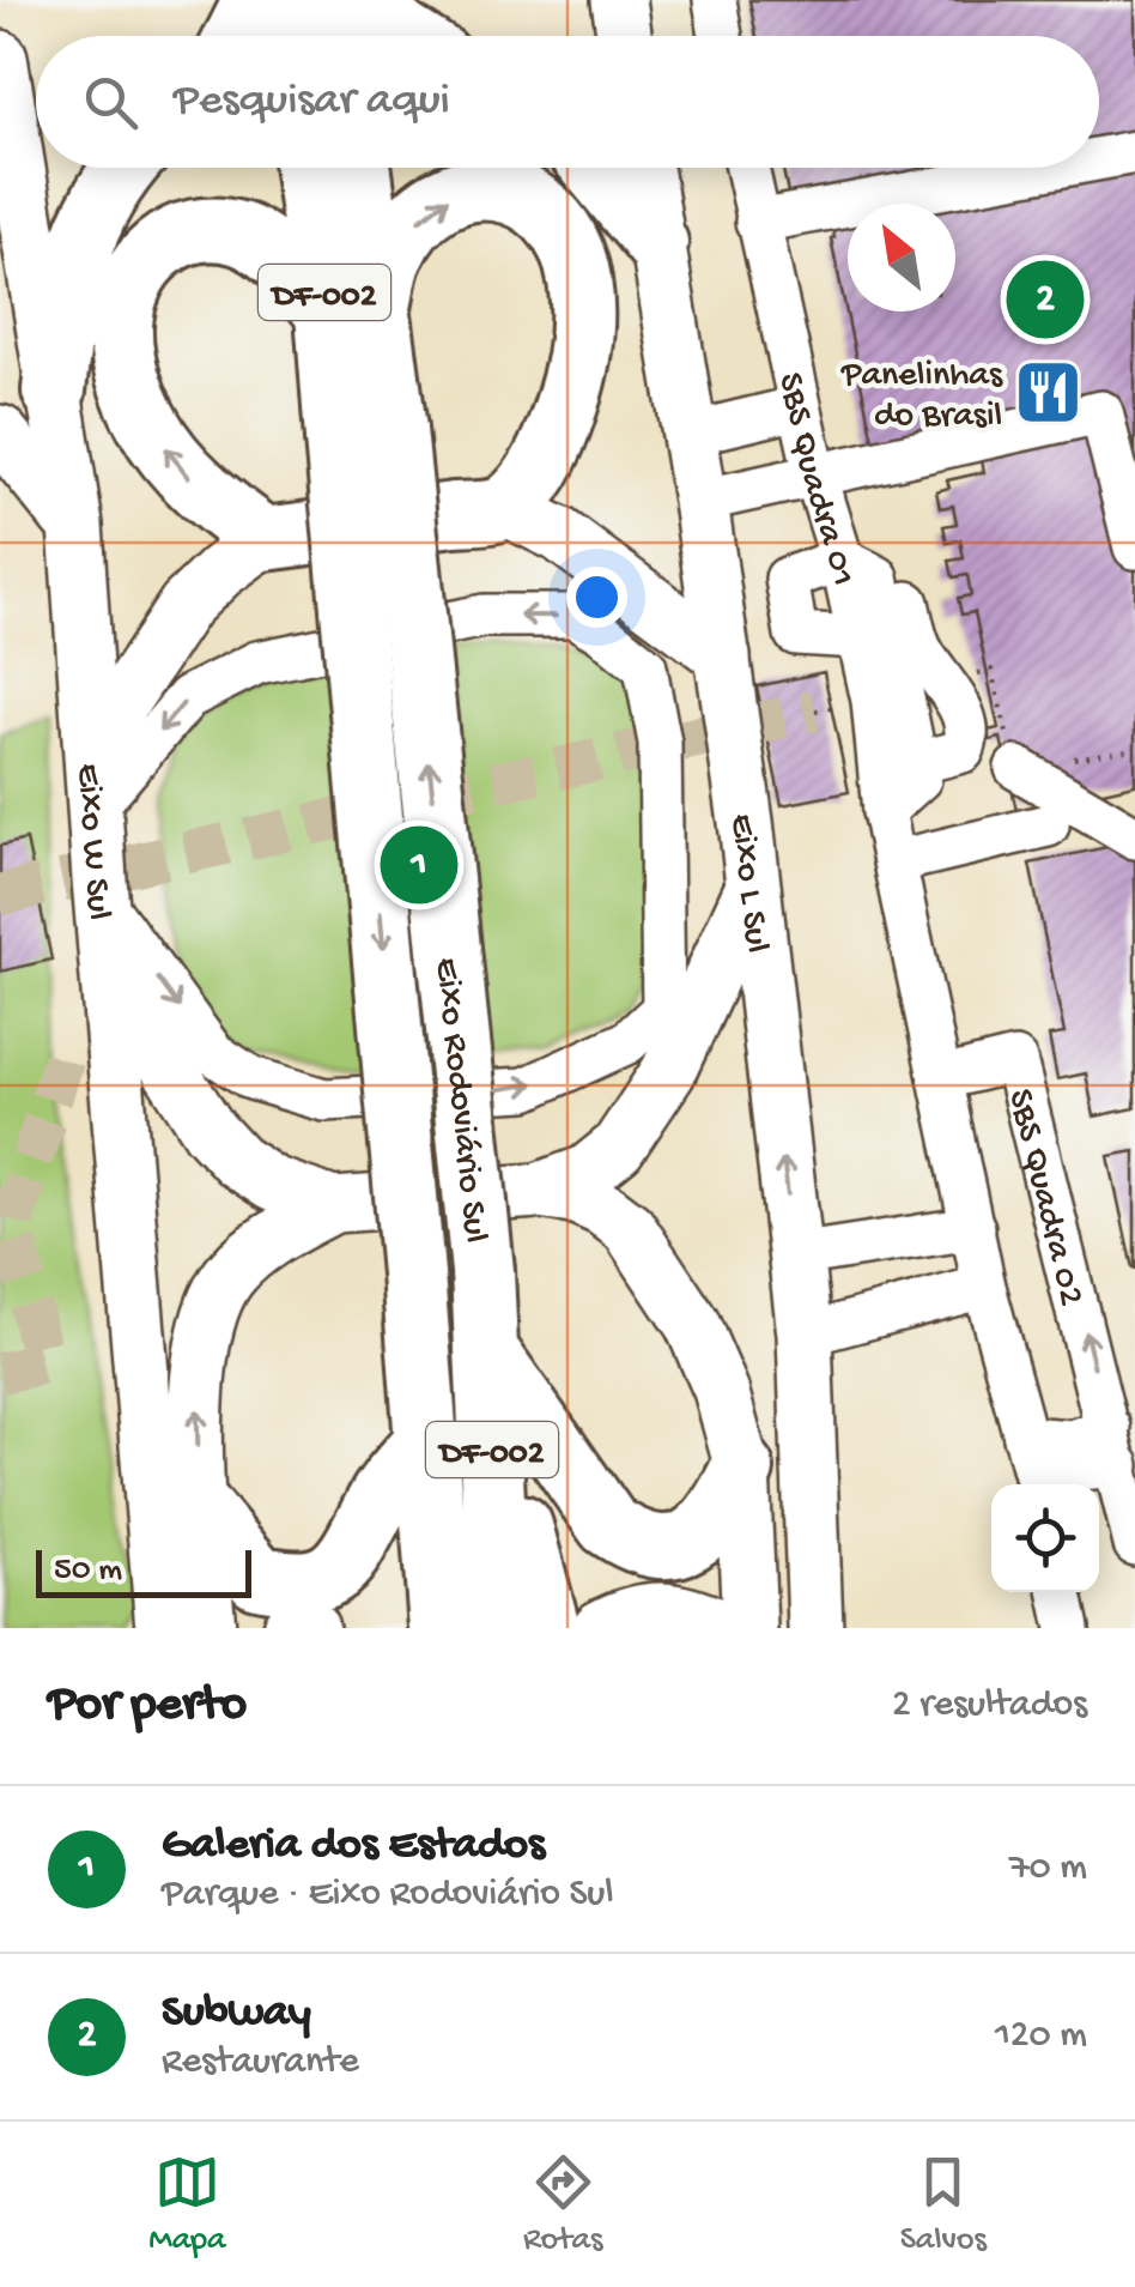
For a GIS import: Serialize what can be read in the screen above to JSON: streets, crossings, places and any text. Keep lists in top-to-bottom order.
{
  "streets": {
    "highway": ["DF-002", "Eixo Rodoviário Sul"],
    "main road": ["Eixo W Sul", "Eixo L Sul"],
    "street": ["SBS Quadra 01", "SBS Quadra 02"]
  },
  "places": {
    "restaurant": ["Panelinhas do Brasil"]
  },
  "scale_bar": "50 m",
  "north": "top left",
  "page": {
    "search": "Pesquisar aqui",
    "pins": ["2", "1"],
    "scale": "50 m",
    "heading": ["Por perto", "2 resultados"],
    "list": [
      {
        "mark": "1",
        "name": "Galeria dos Estados",
        "note": "Parque · Eixo Rodoviário Sul",
        "value": "70 m"
      },
      {
        "mark": "2",
        "name": "Subway",
        "note": "Restaurante",
        "value": "120 m"
      }
    ],
    "nav": ["Mapa", "Rotas", "Salvos"]
  }
}
